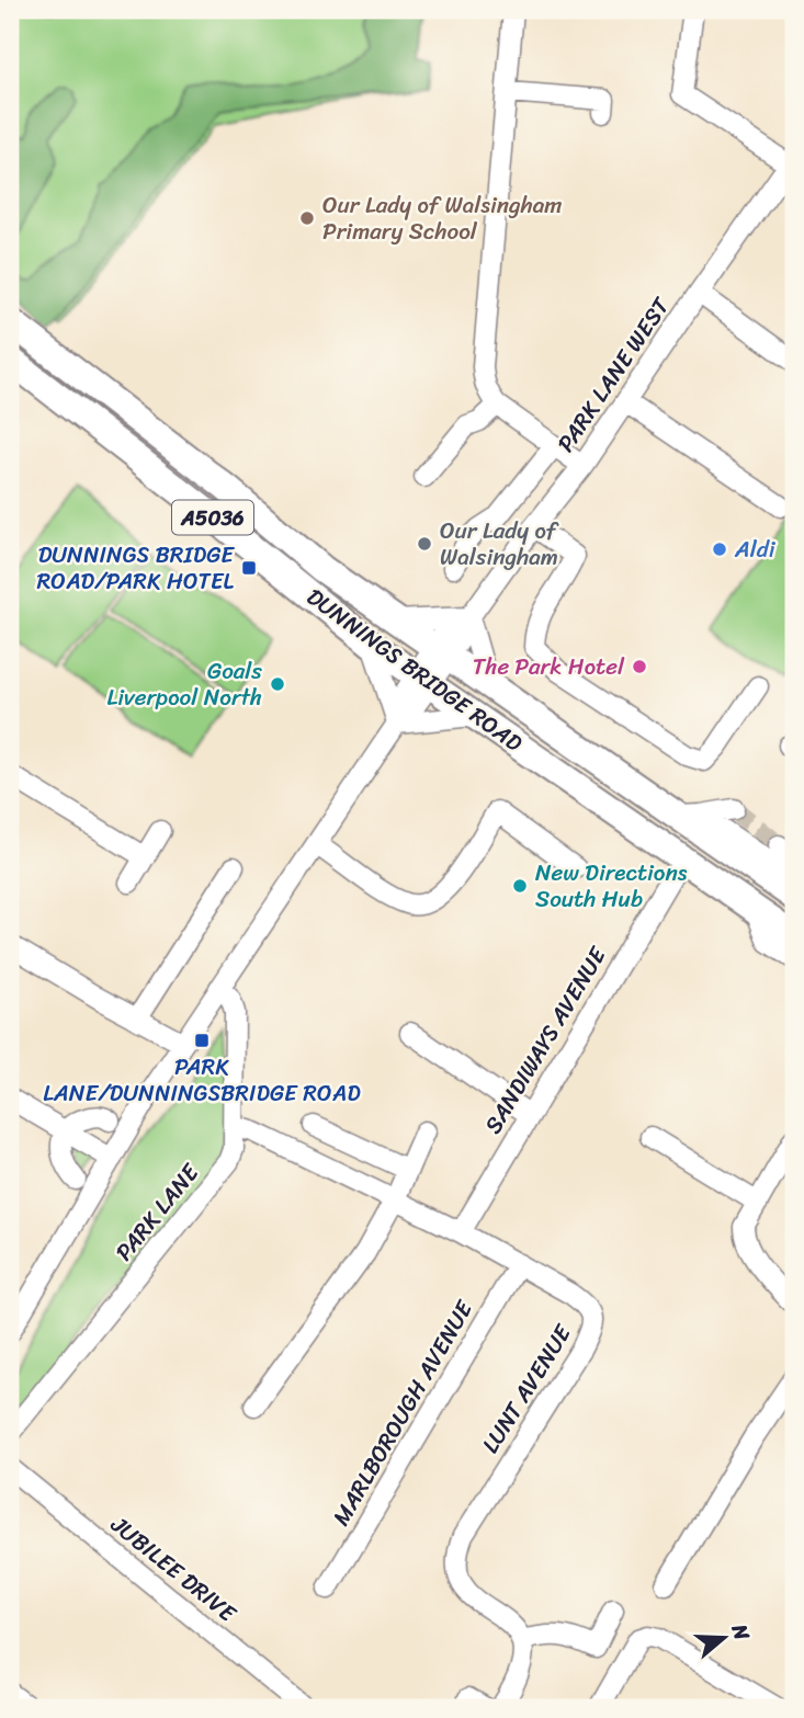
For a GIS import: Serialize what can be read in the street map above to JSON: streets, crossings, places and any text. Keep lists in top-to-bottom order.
{
  "streets": {
    "highway": ["A5036", "DUNNINGS BRIDGE ROAD"],
    "street": [
      "PARK LANE WEST",
      "SANDIWAYS AVENUE",
      "PARK LANE",
      "LUNT AVENUE",
      "MARLBOROUGH AVENUE",
      "JUBILEE DRIVE"
    ]
  },
  "crossings": [
    ["PARK LANE WEST", "DUNNINGS BRIDGE ROAD"],
    ["SANDIWAYS AVENUE", "LUNT AVENUE"],
    ["PARK LANE", "LUNT AVENUE"],
    ["LUNT AVENUE", "MARLBOROUGH AVENUE"]
  ],
  "places": {
    "other": [
      "Our Lady of Walsingham Primary School",
      "Our Lady of Walsingham",
      "Aldi",
      "The Park Hotel",
      "Goals Liverpool North",
      "New Directions South Hub"
    ],
    "transit": ["DUNNINGS BRIDGE ROAD/PARK HOTEL", "PARK LANE/DUNNINGSBRIDGE ROAD"]
  },
  "north": "right"
}
